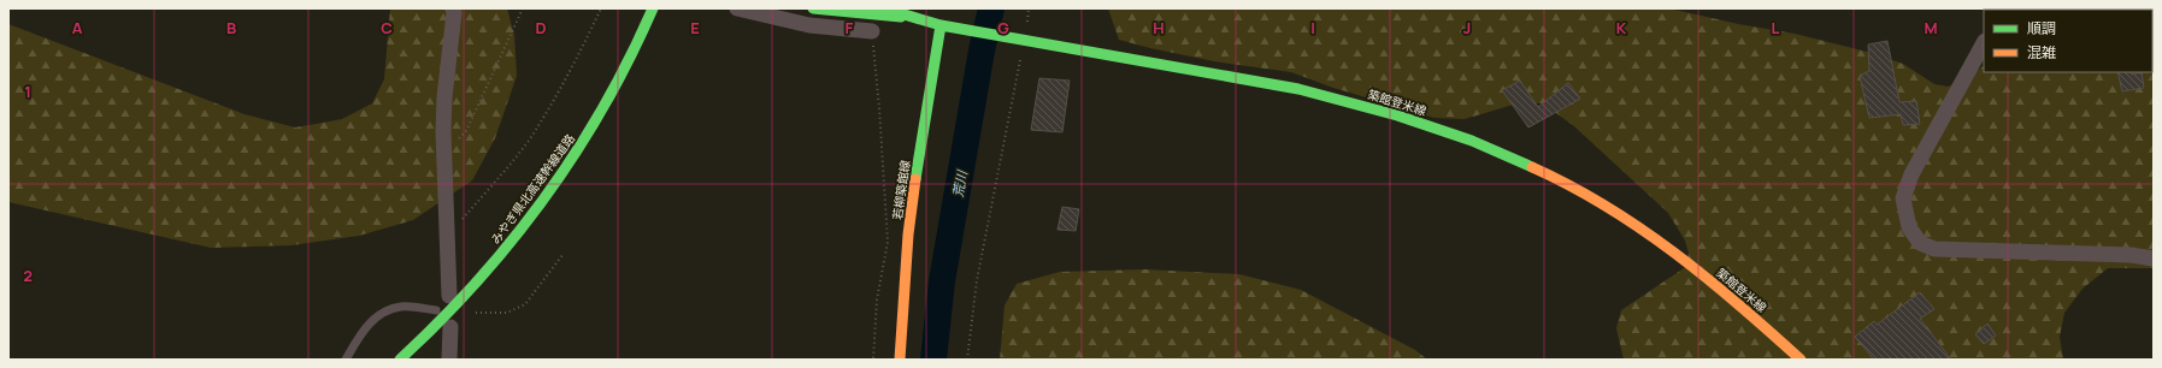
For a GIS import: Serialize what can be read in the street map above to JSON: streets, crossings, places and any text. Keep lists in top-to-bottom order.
{
  "streets": {
    "main road": ["築館登米線", "みやぎ県北高速幹線道路", "若柳築館線"]
  },
  "crossings": [
    ["築館登米線", "若柳築館線"]
  ],
  "water": ["荒川"],
  "legend": ["順調", "混雑"],
  "grid": {
    "columns": [
      "A",
      "B",
      "C",
      "D",
      "E",
      "F",
      "G",
      "H",
      "I",
      "J",
      "K",
      "L",
      "M"
    ],
    "rows": ["1", "2"]
  }
}
